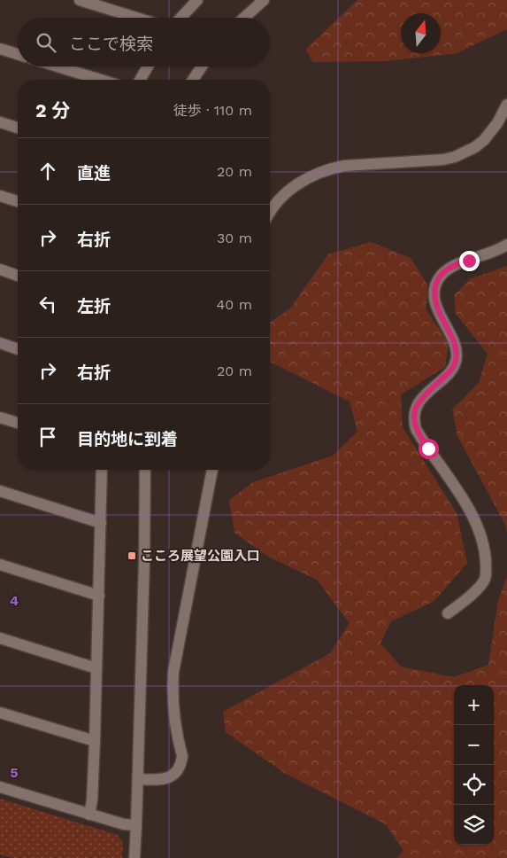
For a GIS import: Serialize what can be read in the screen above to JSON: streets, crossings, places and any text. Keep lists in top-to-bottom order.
{
  "places": {
    "transit": ["こころ展望公園入口"]
  },
  "north": "top",
  "page": {
    "search": "ここで検索",
    "heading": ["2 分", "徒歩 · 110 m"],
    "list": [
      ["直進", "20 m"],
      ["右折", "30 m"],
      ["左折", "40 m"],
      ["右折", "20 m"],
      "目的地に到着"
    ],
    "map_buttons": ["+", "−"]
  },
  "grid": {
    "rows": ["4", "5"]
  }
}
